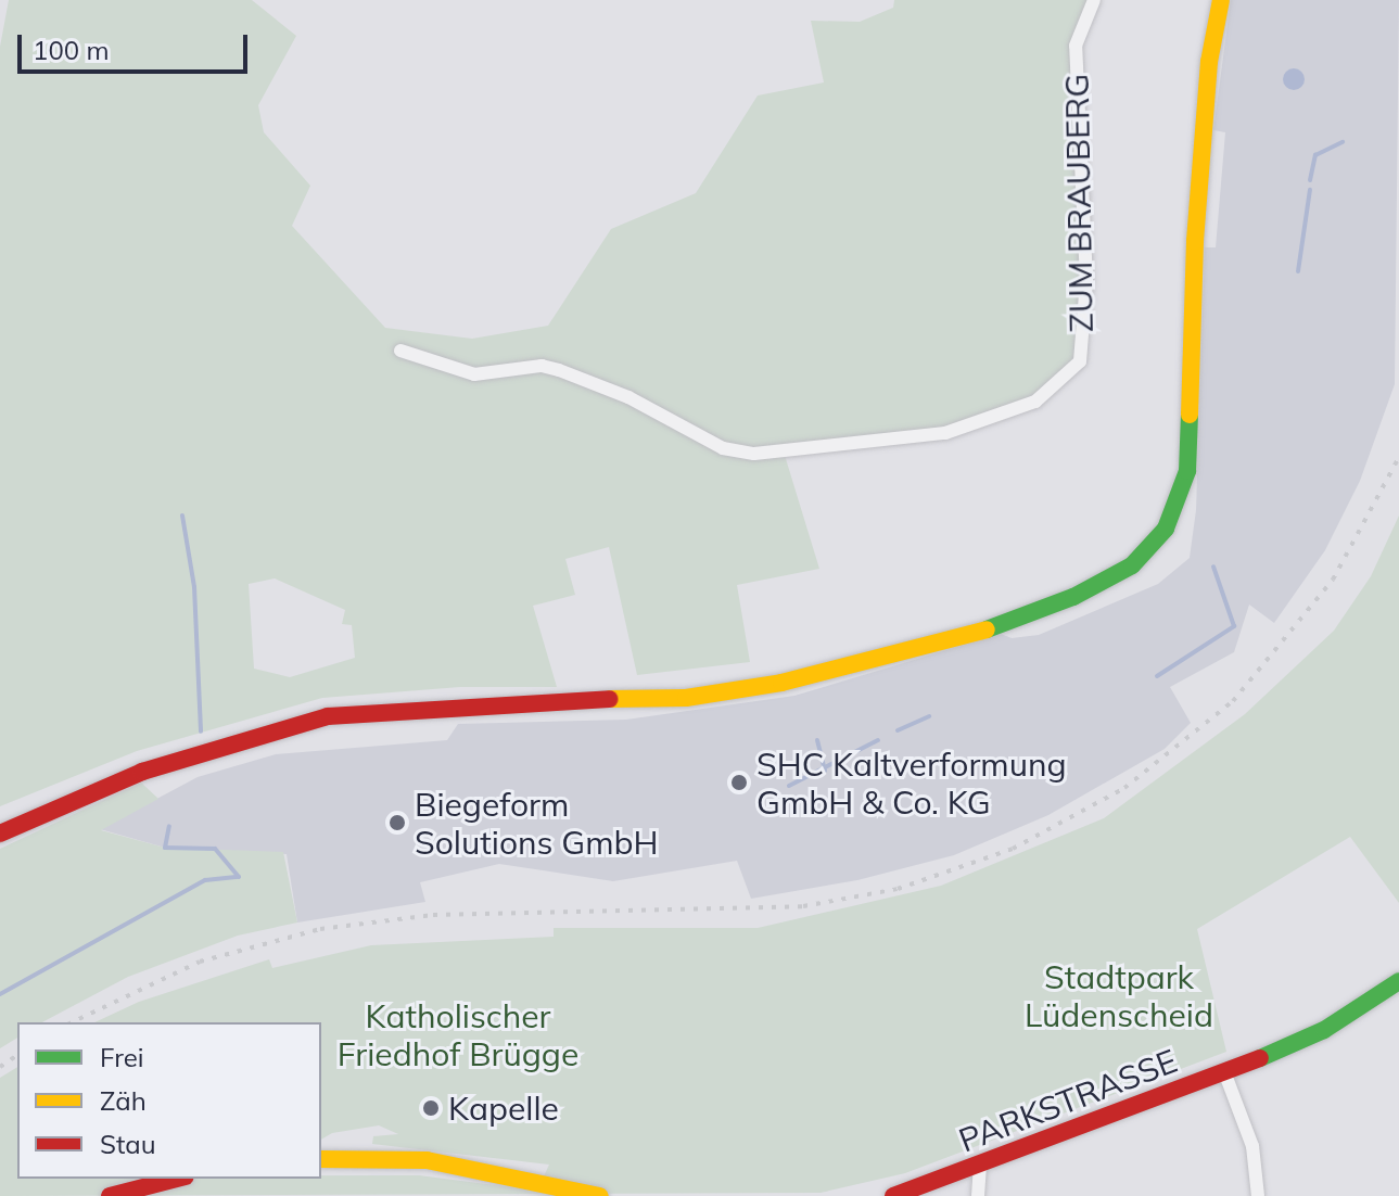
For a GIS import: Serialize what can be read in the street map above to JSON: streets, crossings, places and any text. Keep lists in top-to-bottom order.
{
  "streets": {
    "main road": ["PARKSTRASSE"],
    "street": ["ZUM BRAUBERG"]
  },
  "parks": ["Stadtpark Lüdenscheid", "Katholischer Friedhof Brügge"],
  "places": ["SHC Kaltverformung GmbH & Co. KG", "Biegeform Solutions GmbH", "Kapelle"],
  "legend": ["Frei", "Zäh", "Stau"],
  "scale_bar": "100 m"
}
